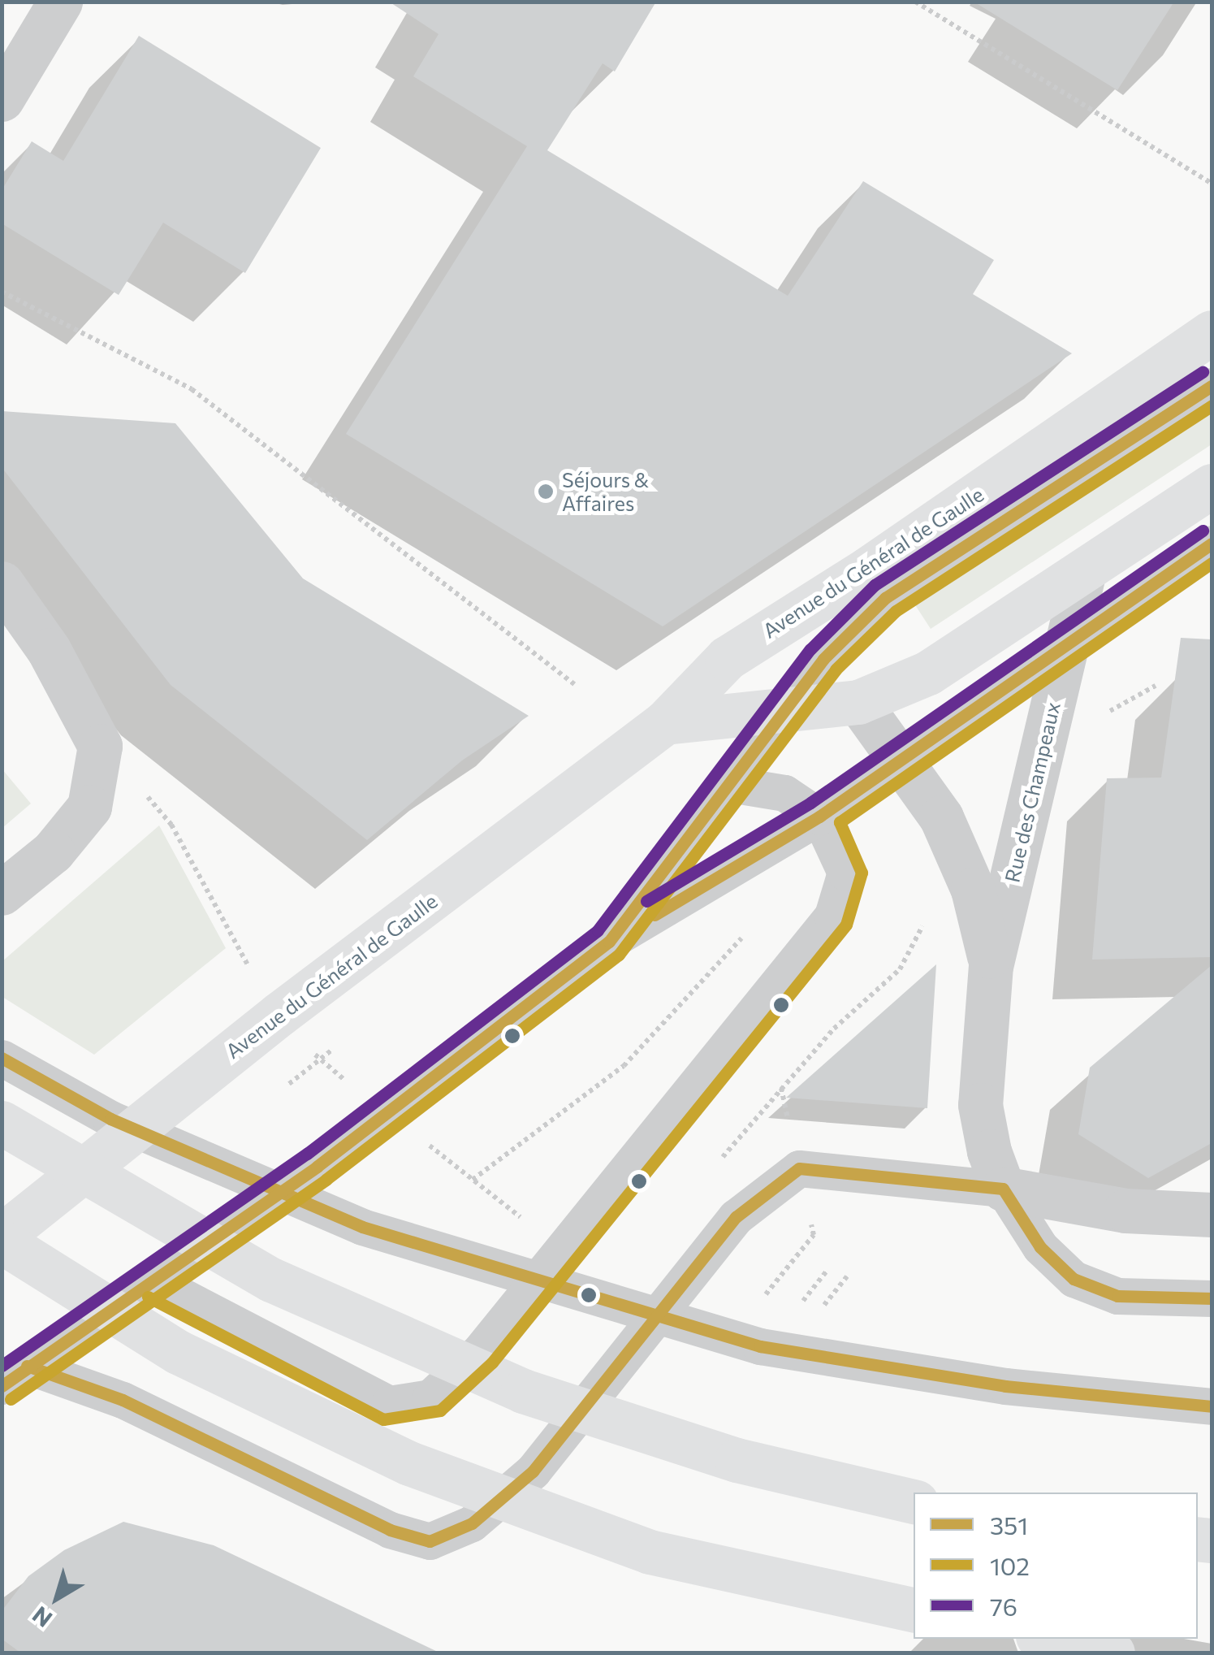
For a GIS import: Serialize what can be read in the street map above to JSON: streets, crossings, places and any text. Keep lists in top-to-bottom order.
{
  "streets": {
    "main road": ["Avenue du Général de Gaulle"],
    "street": ["Rue des Champeaux"]
  },
  "crossings": [
    ["Avenue du Général de Gaulle", "Rue des Champeaux"]
  ],
  "places": ["Séjours & Affaires"],
  "lines": ["transit line 76", "transit line 351", "transit line 102"],
  "legend": ["351", "102", "76"],
  "north": "bottom left"
}
